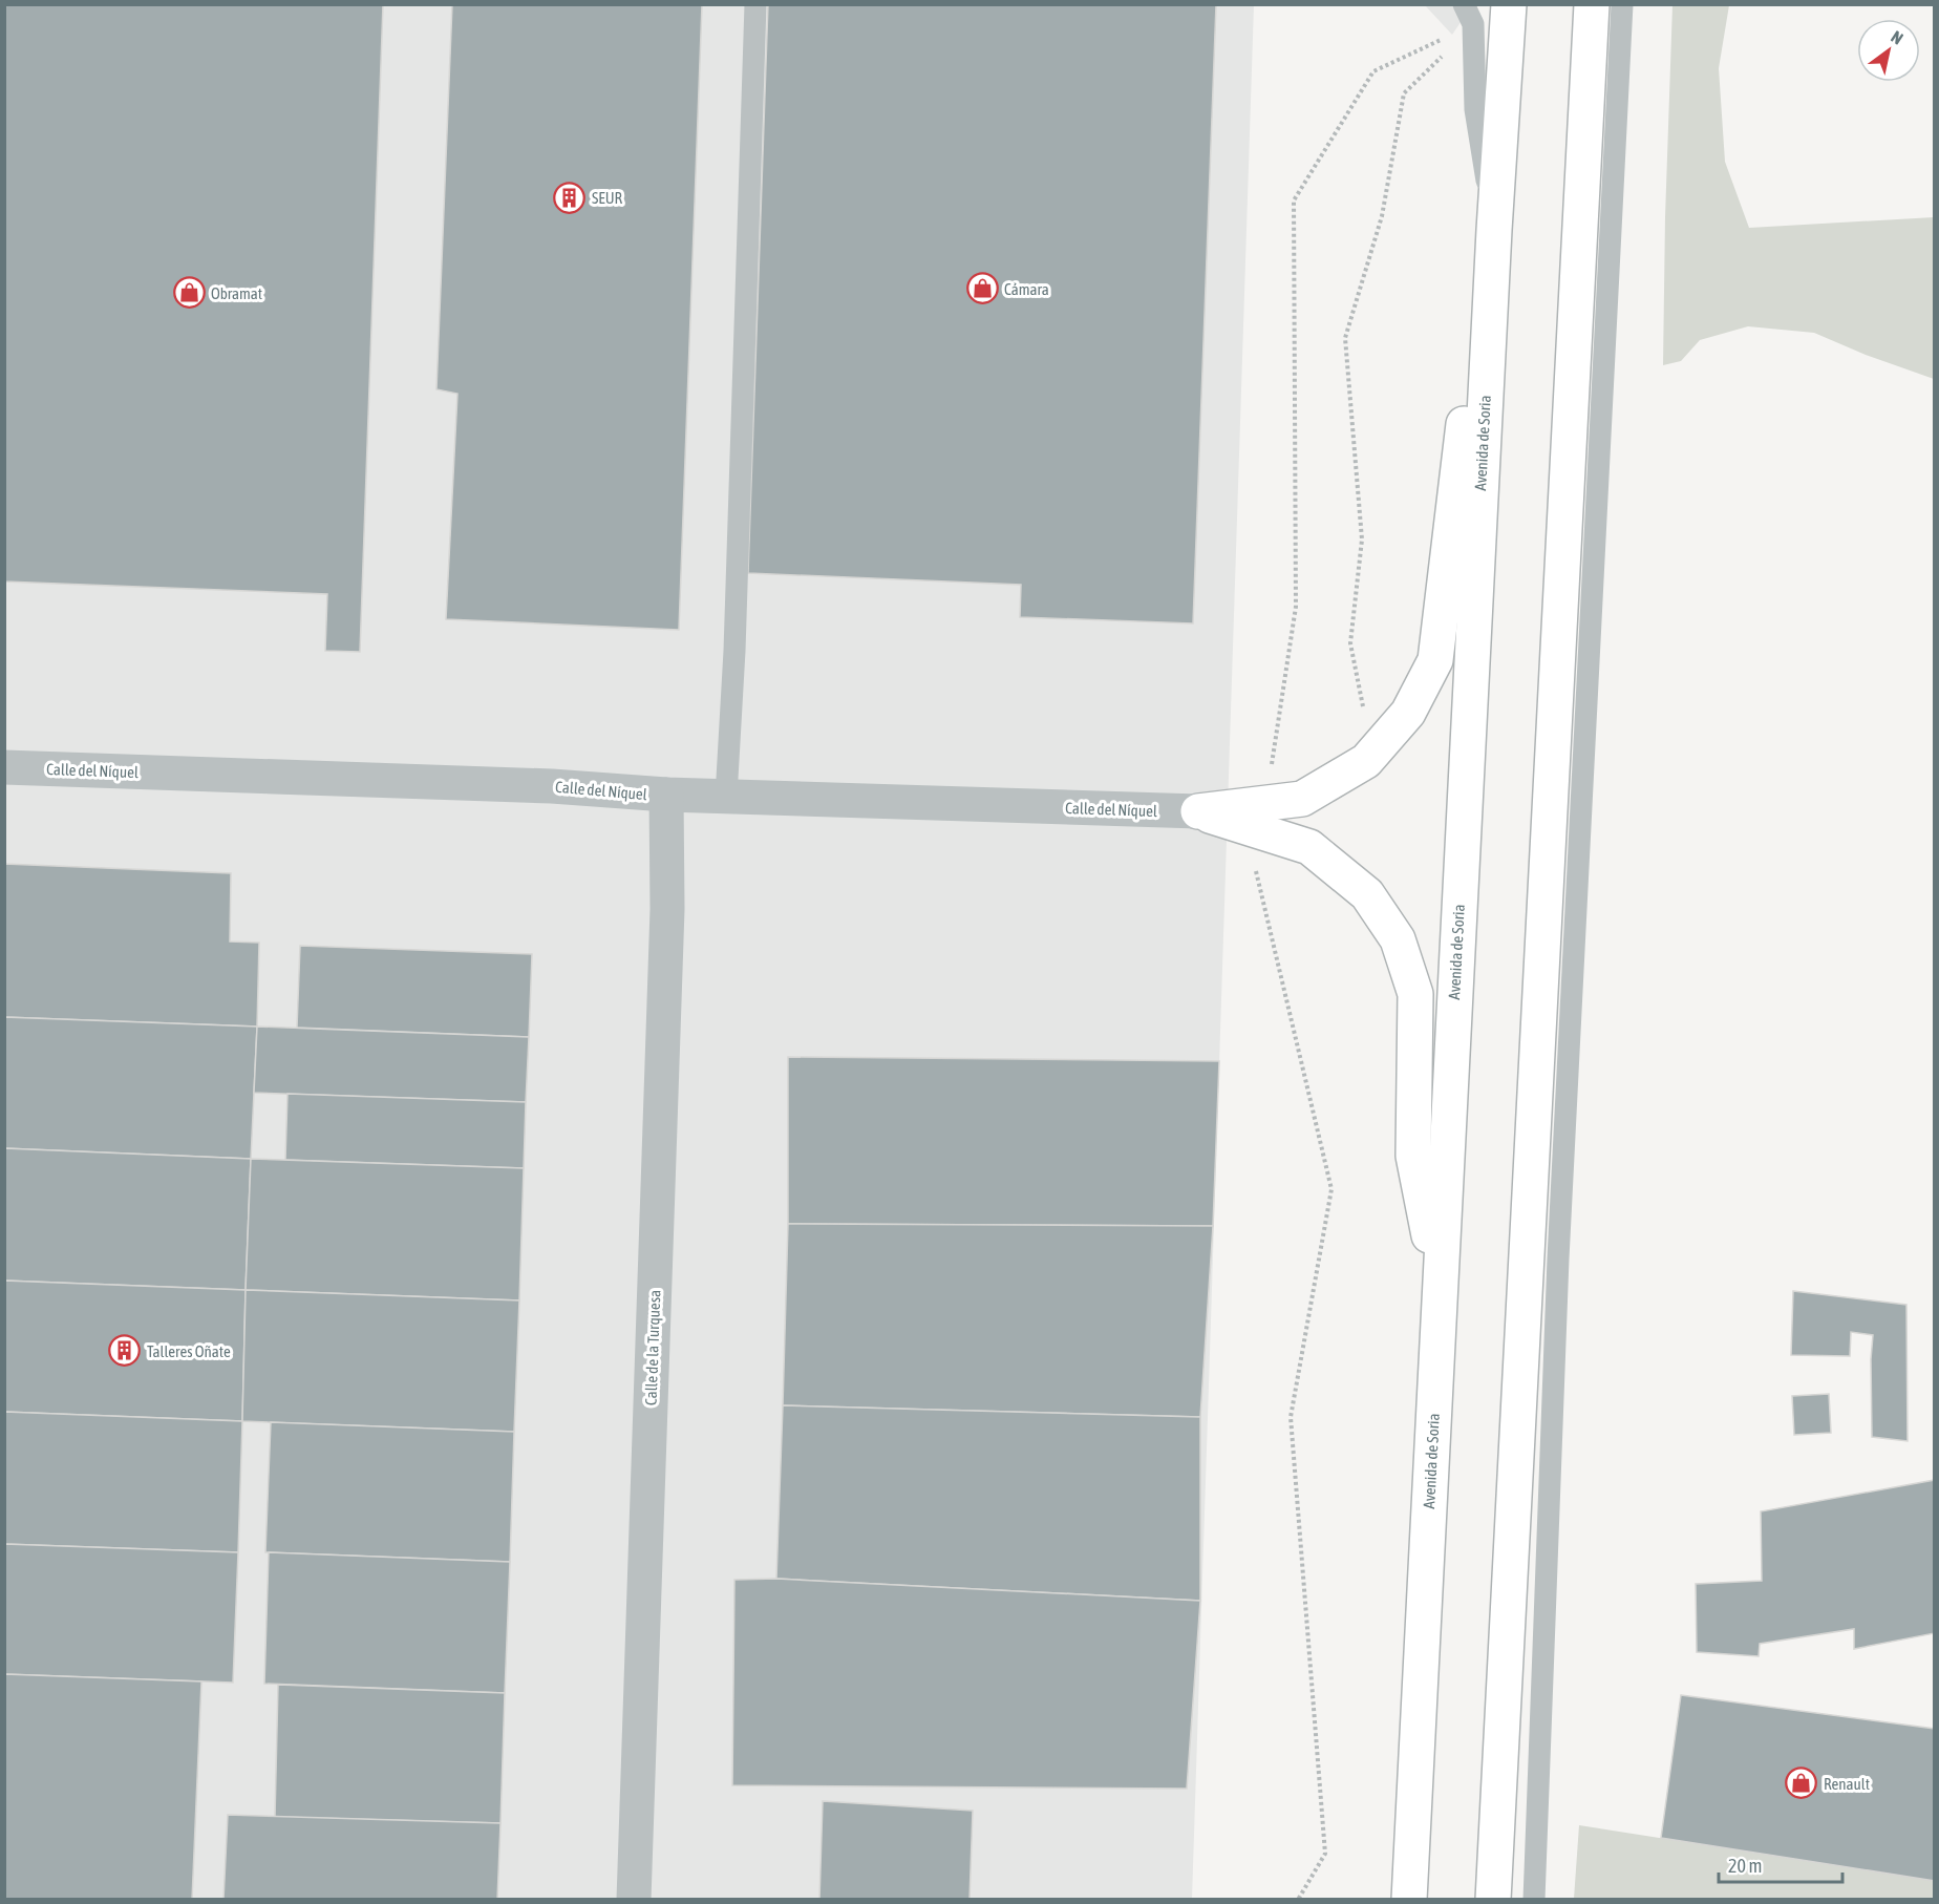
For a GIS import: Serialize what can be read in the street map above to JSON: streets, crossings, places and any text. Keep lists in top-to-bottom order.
{
  "streets": {
    "highway": ["Avenida de Soria"],
    "street": ["Calle del Níquel", "Calle de la Turquesa"]
  },
  "crossings": [
    ["Calle del Níquel", "Calle de la Turquesa"]
  ],
  "places": {
    "building": ["SEUR", "Talleres Oñate"],
    "shop": ["Cámara", "Obramat", "Renault"]
  },
  "scale_bar": "20 m",
  "north": "top right"
}
